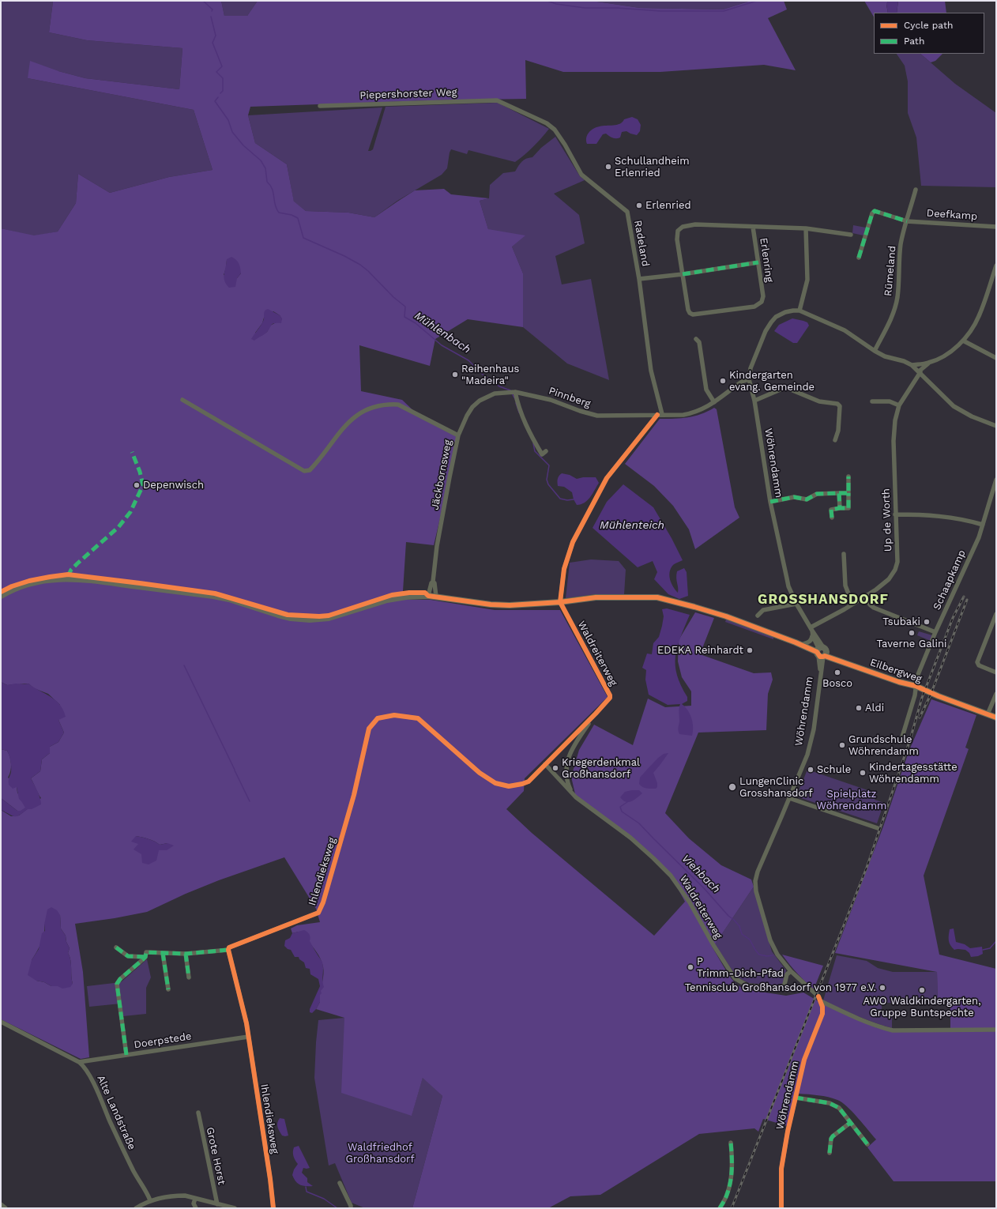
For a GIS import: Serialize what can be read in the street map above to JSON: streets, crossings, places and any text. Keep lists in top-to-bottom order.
{
  "streets": {
    "main road": ["Eilbergweg"],
    "street": [
      "Piepershorster Weg",
      "Deefkamp",
      "Radeland",
      "Erlenring",
      "Rümeland",
      "Pinnberg",
      "Wöhrendamm",
      "Jäckbornsweg",
      "Up de Worth",
      "Schaapkamp",
      "Waldreiterweg",
      "Ihlendieksweg",
      "Doerpstede",
      "Alte Landstraße",
      "Grote Horst"
    ]
  },
  "crossings": [
    ["Piepershorster Weg", "Radeland"],
    ["Deefkamp", "Rümeland"],
    ["Radeland", "Pinnberg"],
    ["Pinnberg", "Wöhrendamm"],
    ["Pinnberg", "Jäckbornsweg"],
    ["Wöhrendamm", "Up de Worth"],
    ["Wöhrendamm", "Waldreiterweg"],
    ["Wöhrendamm", "Eilbergweg"],
    ["Schaapkamp", "Eilbergweg"],
    ["Waldreiterweg", "Ihlendieksweg"],
    ["Ihlendieksweg", "Doerpstede"],
    ["Doerpstede", "Alte Landstraße"]
  ],
  "districts": ["GROSSHANSDORF"],
  "water": ["Mühlenbach", "Mühlenteich", "Viehbach"],
  "parks": ["Spielplatz Wöhrendamm", "Waldfriedhof Großhansdorf"],
  "places": [
    "Schullandheim Erlenried",
    "Erlenried",
    "Reihenhaus \"Madeira\"",
    "Kindergarten evang. Gemeinde",
    "Depenwisch",
    "Tsubaki",
    "Taverne Galini",
    "EDEKA Reinhardt",
    "Bosco",
    "Aldi",
    "Grundschule Wöhrendamm",
    "Kriegerdenkmal Großhansdorf",
    "Schule",
    "Kindertagesstätte Wöhrendamm",
    "LungenClinic Grosshansdorf",
    "P Trimm-Dich-Pfad",
    "Tennisclub Großhansdorf von 1977 e.V.",
    "AWO Waldkindergarten, Gruppe Buntspechte"
  ],
  "legend": ["Cycle path", "Path"]
}
